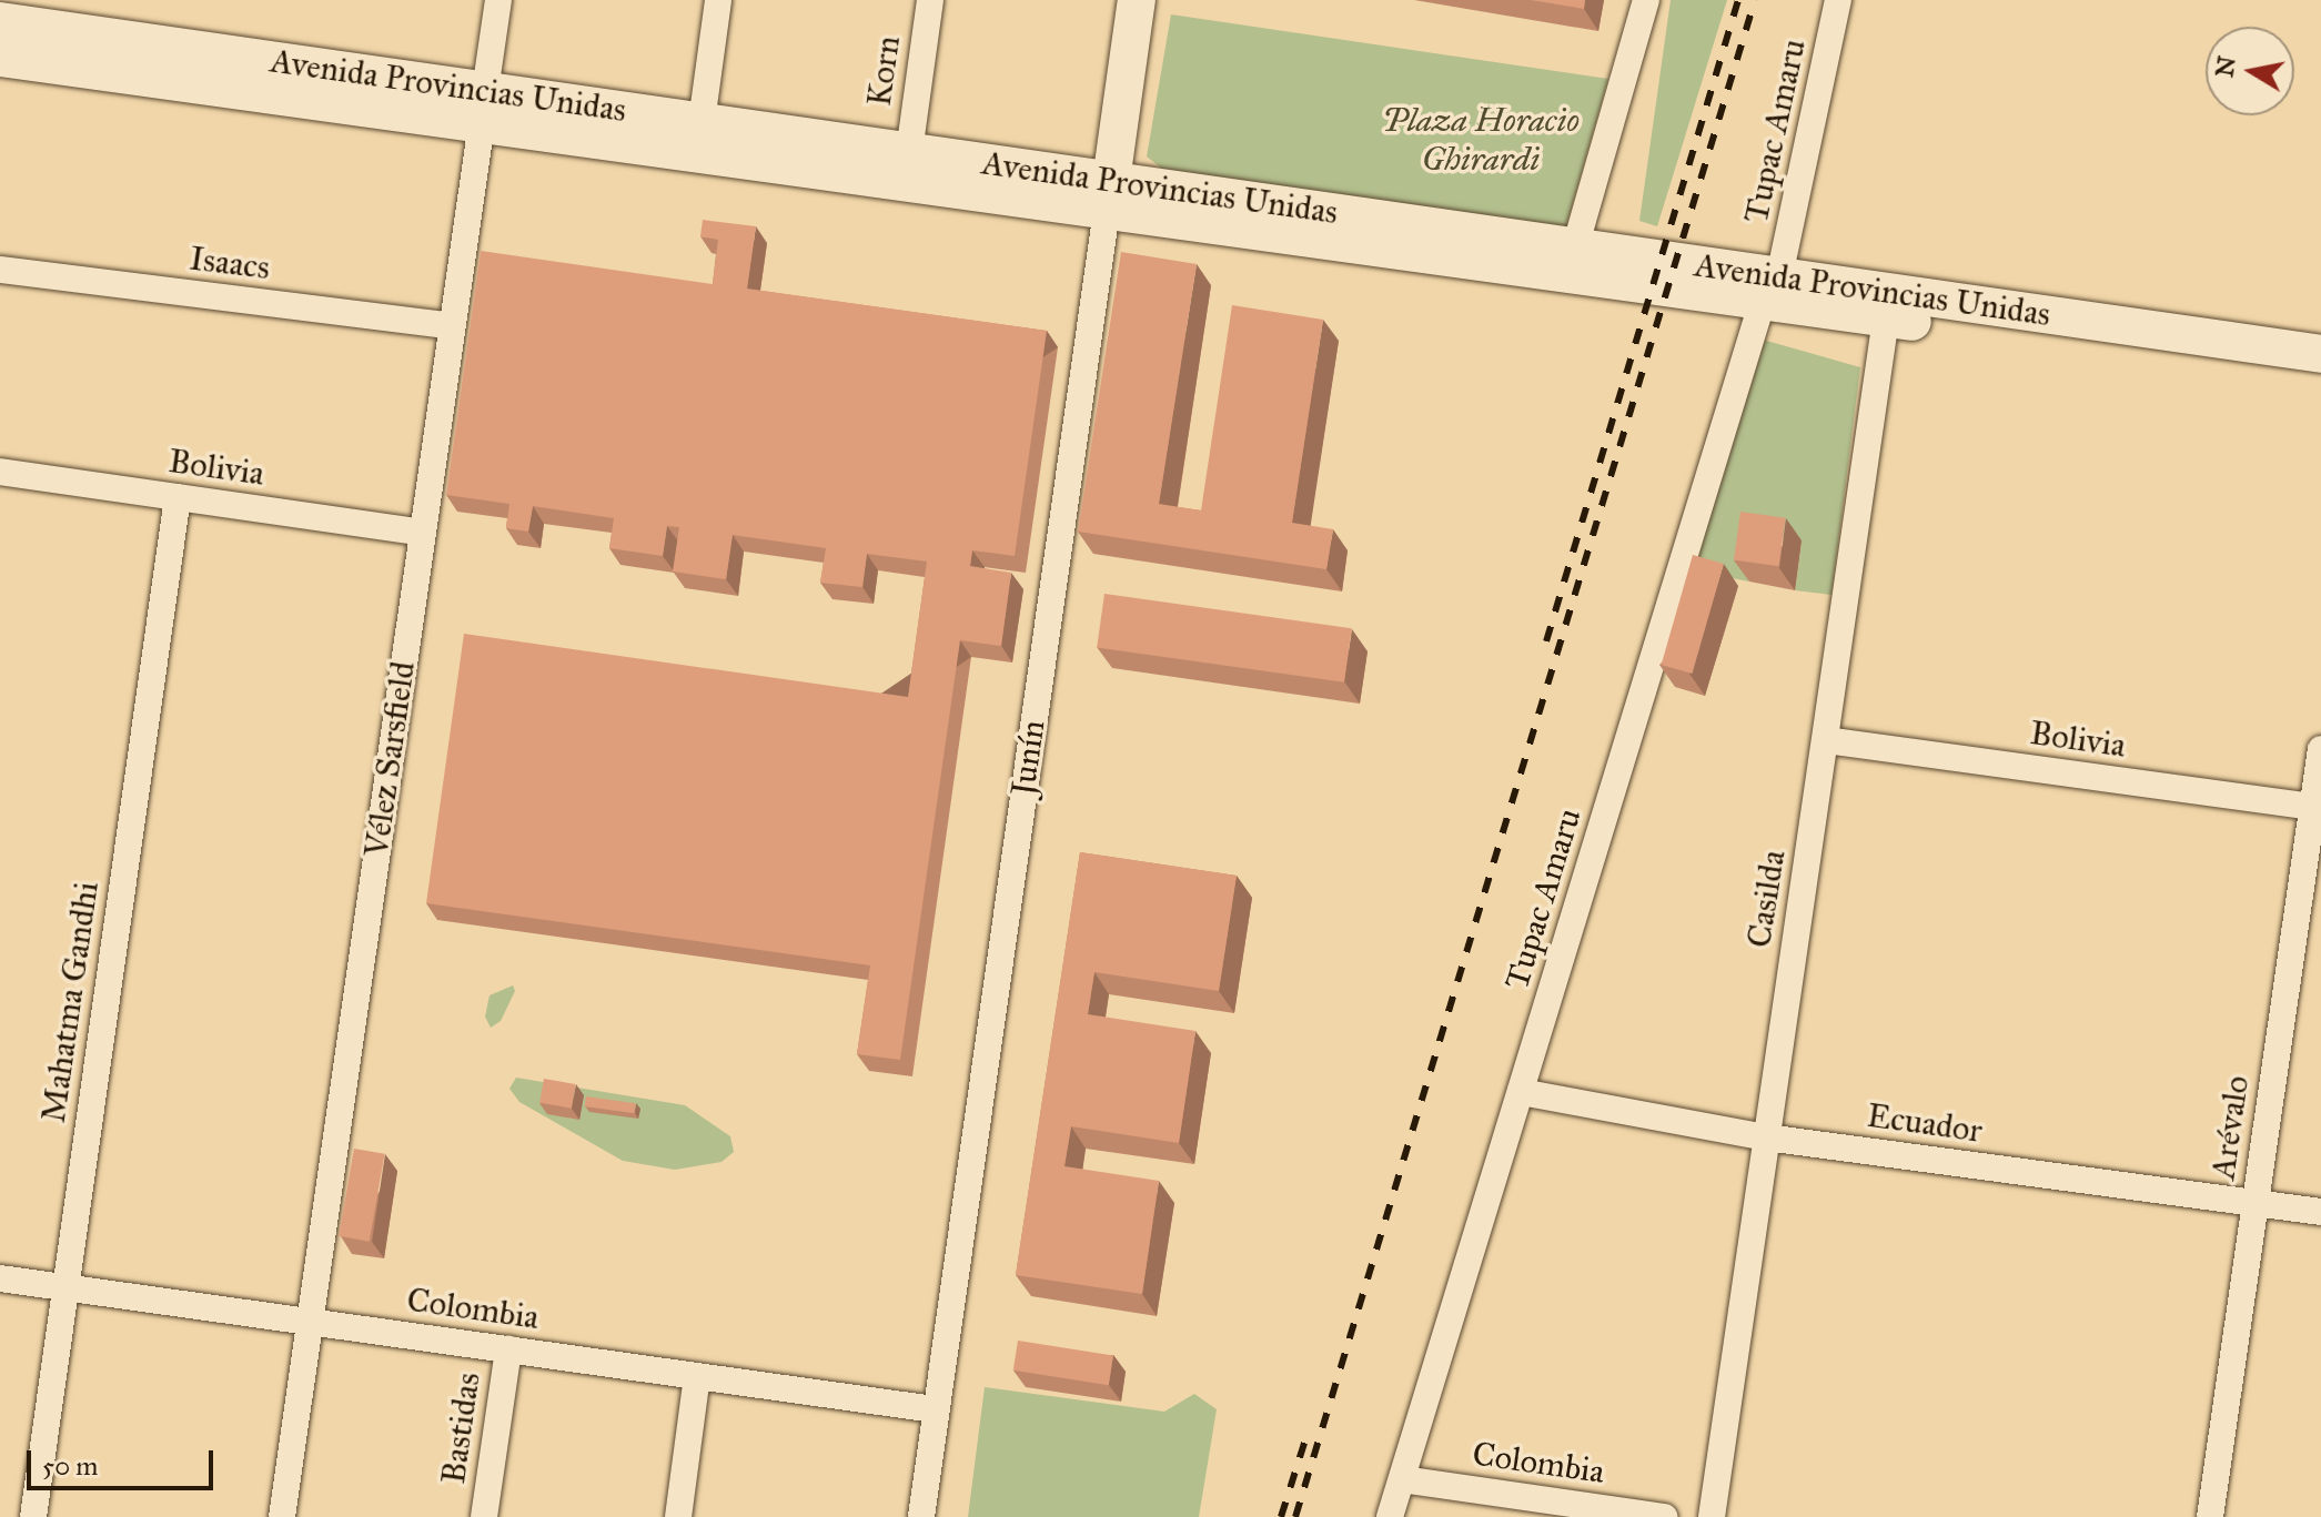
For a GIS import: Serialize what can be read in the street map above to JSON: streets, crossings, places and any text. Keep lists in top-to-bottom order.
{
  "streets": {
    "main road": ["Avenida Provincias Unidas", "Junín"],
    "street": [
      "Korn",
      "Tupac Amaru",
      "Isaacs",
      "Bolivia",
      "Vélez Sarsfield",
      "Casilda",
      "Mahatma Gandhi",
      "Ecuador",
      "Arévalo",
      "Colombia",
      "Bastidas"
    ]
  },
  "crossings": [
    ["Korn", "Avenida Provincias Unidas"],
    ["Avenida Provincias Unidas", "Tupac Amaru"],
    ["Avenida Provincias Unidas", "Junín"],
    ["Avenida Provincias Unidas", "Vélez Sarsfield"],
    ["Avenida Provincias Unidas", "Casilda"],
    ["Tupac Amaru", "Ecuador"],
    ["Tupac Amaru", "Colombia"],
    ["Isaacs", "Vélez Sarsfield"],
    ["Bolivia", "Vélez Sarsfield"],
    ["Bolivia", "Casilda"],
    ["Bolivia", "Mahatma Gandhi"],
    ["Bolivia", "Arévalo"],
    ["Junín", "Colombia"],
    ["Vélez Sarsfield", "Colombia"],
    ["Casilda", "Ecuador"],
    ["Mahatma Gandhi", "Colombia"],
    ["Ecuador", "Arévalo"],
    ["Colombia", "Bastidas"]
  ],
  "parks": ["Plaza Horacio Ghirardi"],
  "scale_bar": "50 m",
  "north": "left"
}
